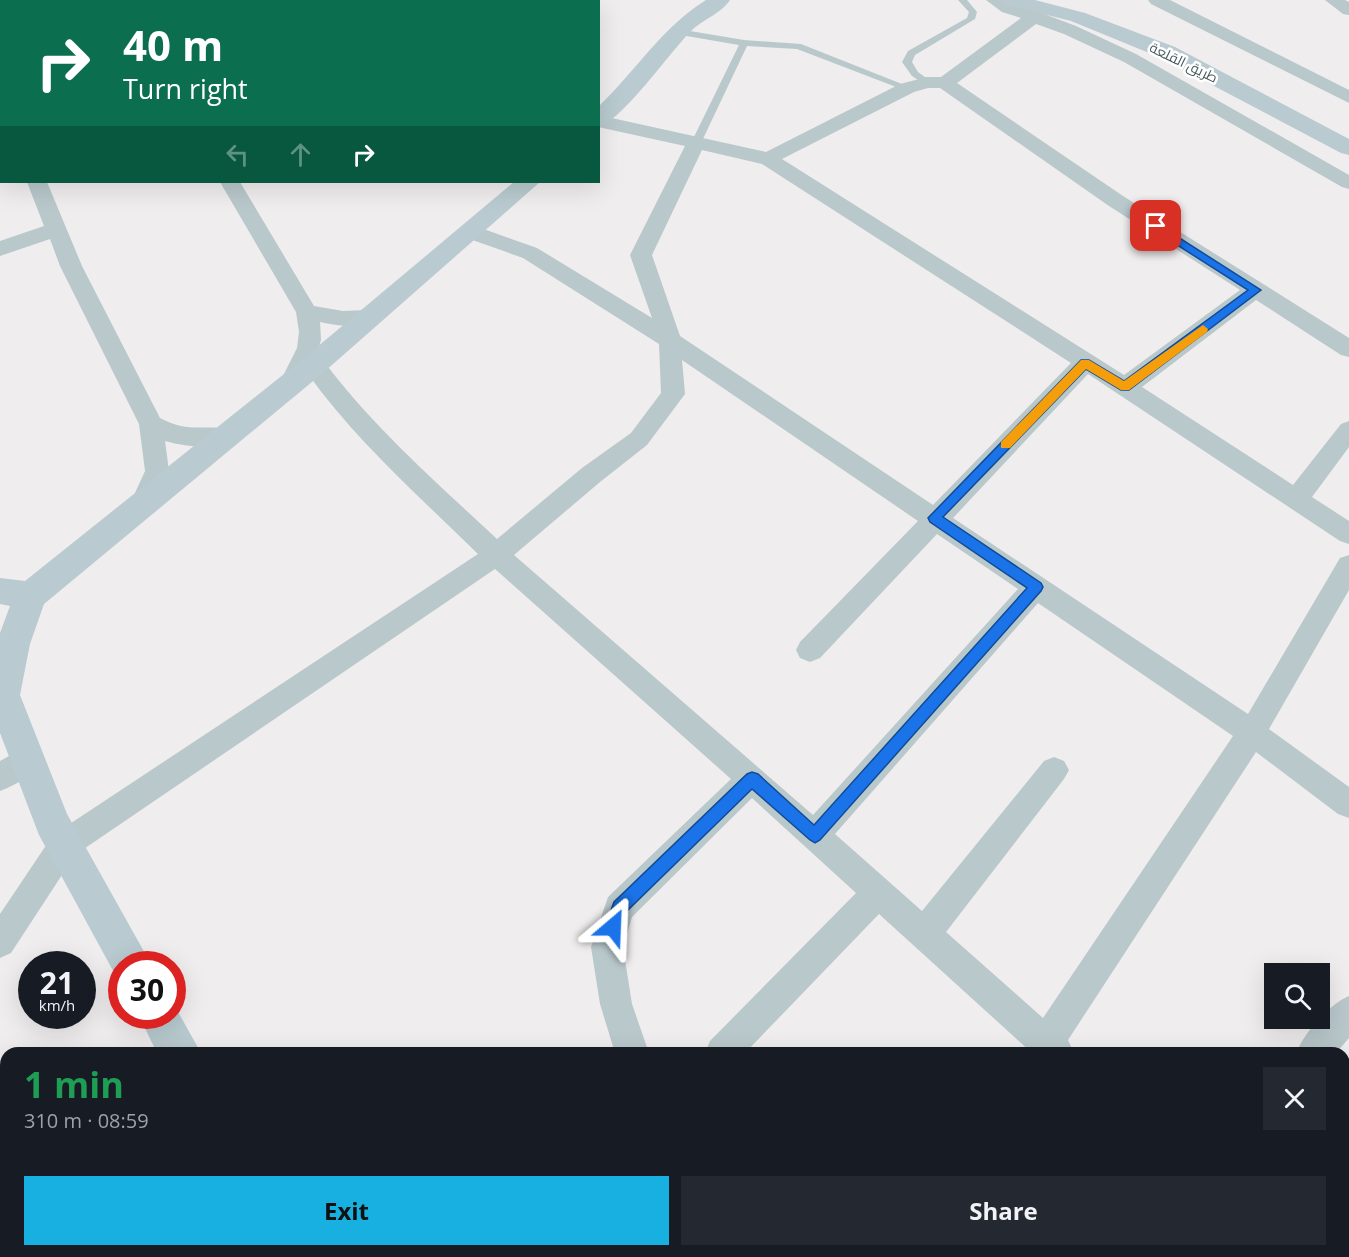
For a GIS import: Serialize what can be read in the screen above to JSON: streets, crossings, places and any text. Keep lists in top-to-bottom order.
{
  "streets": {
    "street": ["طريق القلعة"]
  },
  "page": {
    "turn": ["40 m", "Turn right"],
    "speed": "21 km/h",
    "limit": "30",
    "heading": ["1 min", "310 m · 08:59"],
    "buttons": ["Exit", "Share"]
  }
}
